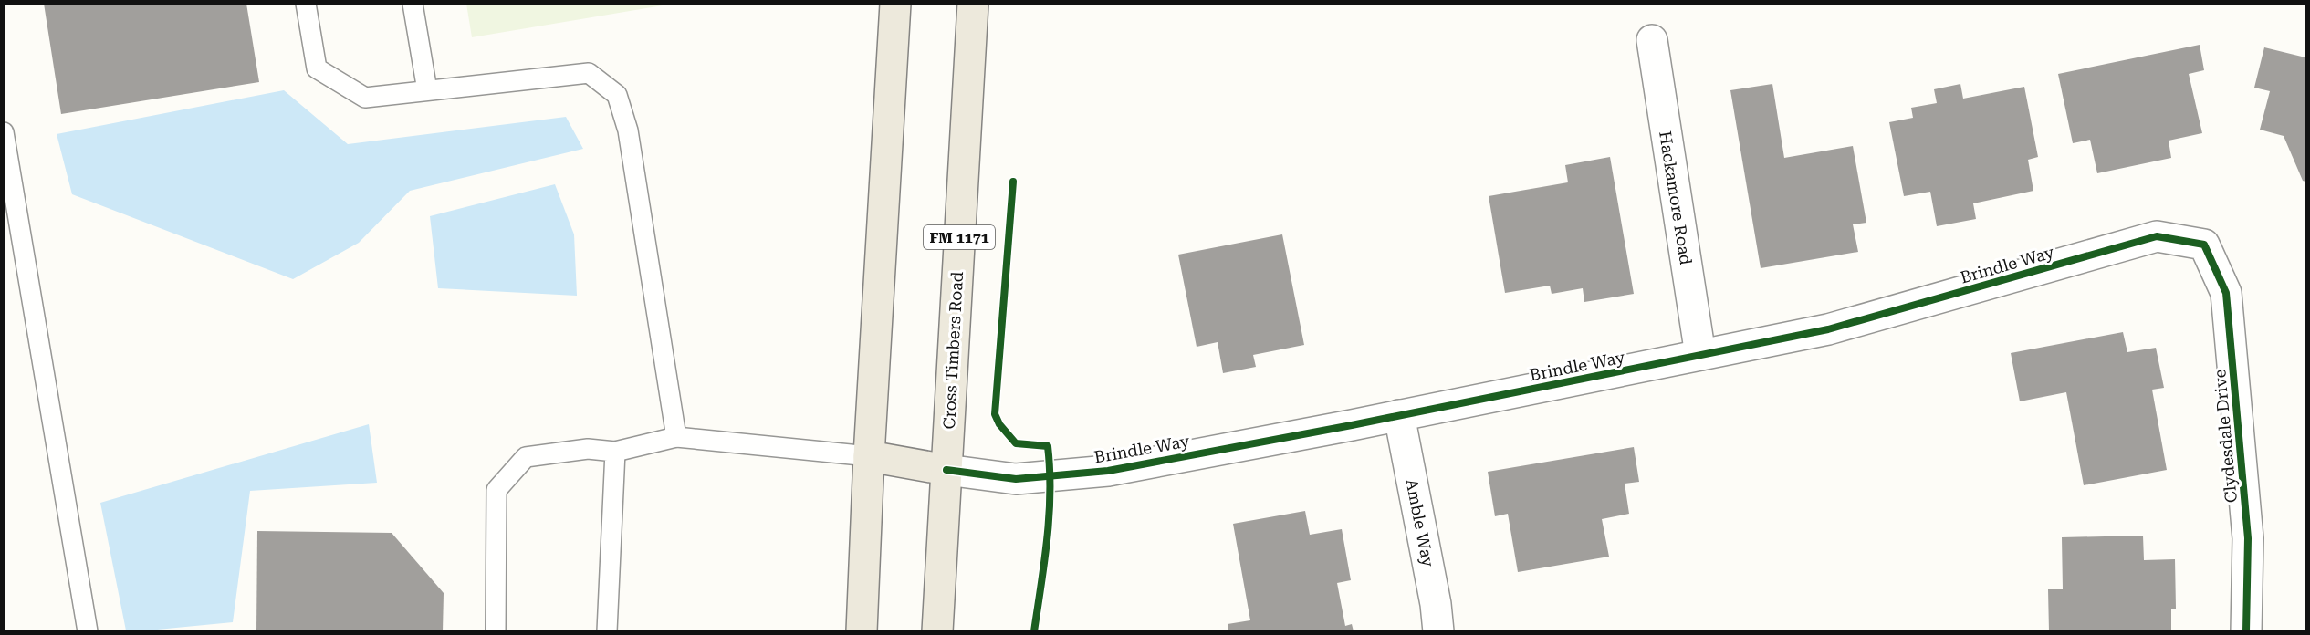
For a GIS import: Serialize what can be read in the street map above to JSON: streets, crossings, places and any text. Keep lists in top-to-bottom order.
{
  "streets": {
    "main road": ["FM 1171", "Cross Timbers Road"],
    "street": [
      "Hackamore Road",
      "Brindle Way",
      "Clydesdale Drive",
      "Amble Way"
    ]
  },
  "crossings": [
    ["Hackamore Road", "Brindle Way"],
    ["Brindle Way", "Cross Timbers Road"],
    ["Brindle Way", "Clydesdale Drive"],
    ["Brindle Way", "Amble Way"]
  ]
}
